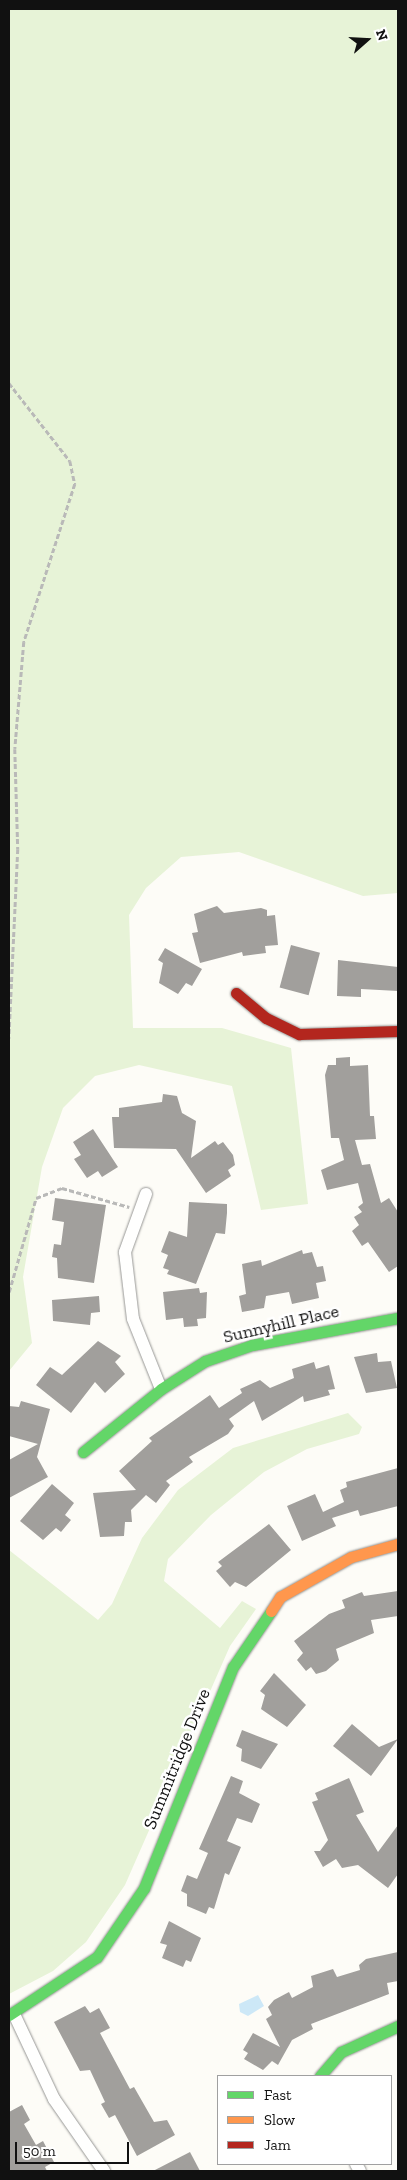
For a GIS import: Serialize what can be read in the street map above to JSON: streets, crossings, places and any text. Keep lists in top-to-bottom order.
{
  "streets": {
    "street": ["Sunnyhill Place", "Summitridge Drive"]
  },
  "legend": ["Fast", "Slow", "Jam"],
  "scale_bar": "50 m",
  "north": "right"
}
